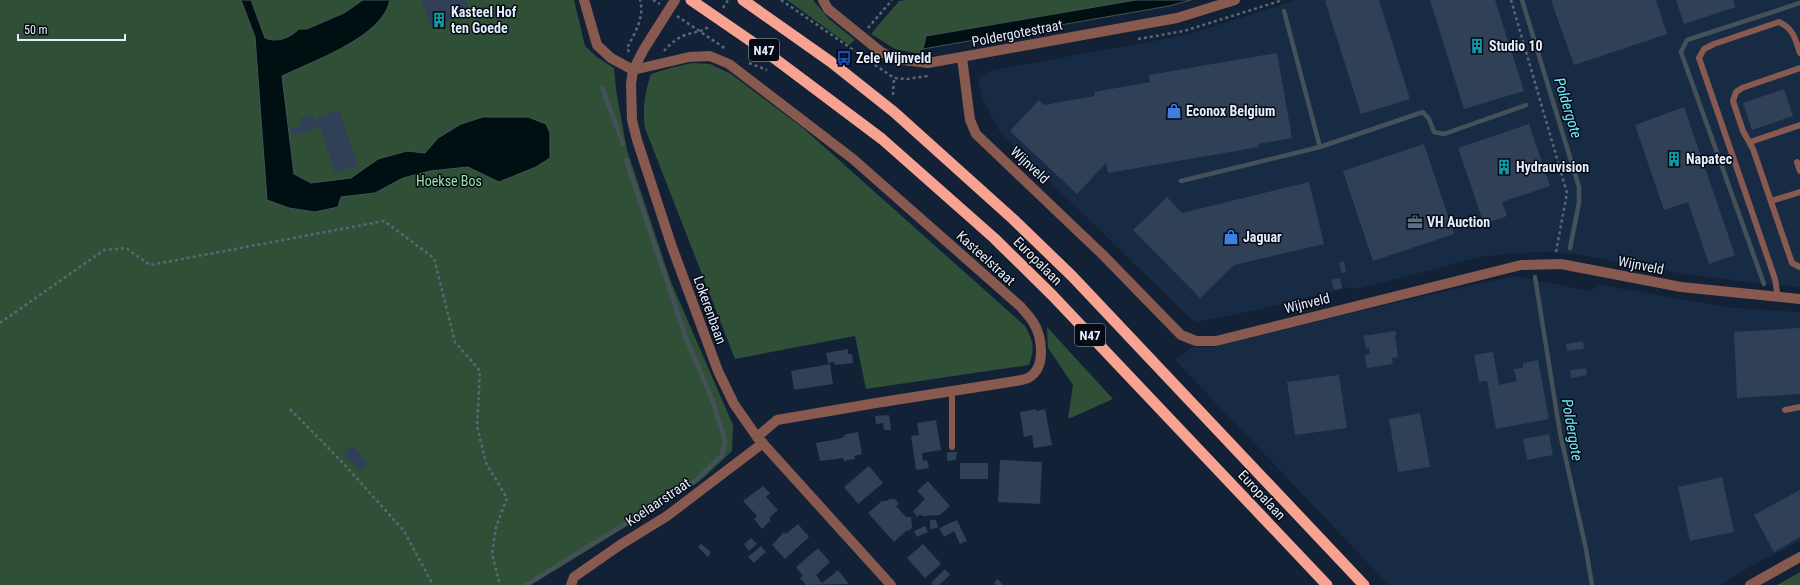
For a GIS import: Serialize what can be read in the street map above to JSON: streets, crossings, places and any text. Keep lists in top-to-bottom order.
{
  "streets": {
    "highway": ["N47", "Europalaan"],
    "street": [
      "Poldergotestraat",
      "Wijnveld",
      "Kasteelstraat",
      "Lokerenbaan",
      "Koelaarstraat"
    ]
  },
  "crossings": [
    ["Poldergotestraat", "Wijnveld"],
    ["Kasteelstraat", "Lokerenbaan"],
    ["Kasteelstraat", "Koelaarstraat"],
    ["Lokerenbaan", "Koelaarstraat"]
  ],
  "water": ["Poldergote"],
  "parks": ["Hoekse Bos"],
  "places": {
    "building": [
      "Kasteel Hof ten Goede",
      "Studio 10",
      "Napatec",
      "Hydrauvision"
    ],
    "bus stop": ["Zele Wijnveld"],
    "shop": ["Econox Belgium", "Jaguar"],
    "office": ["VH Auction"]
  },
  "scale_bar": "50 m"
}
